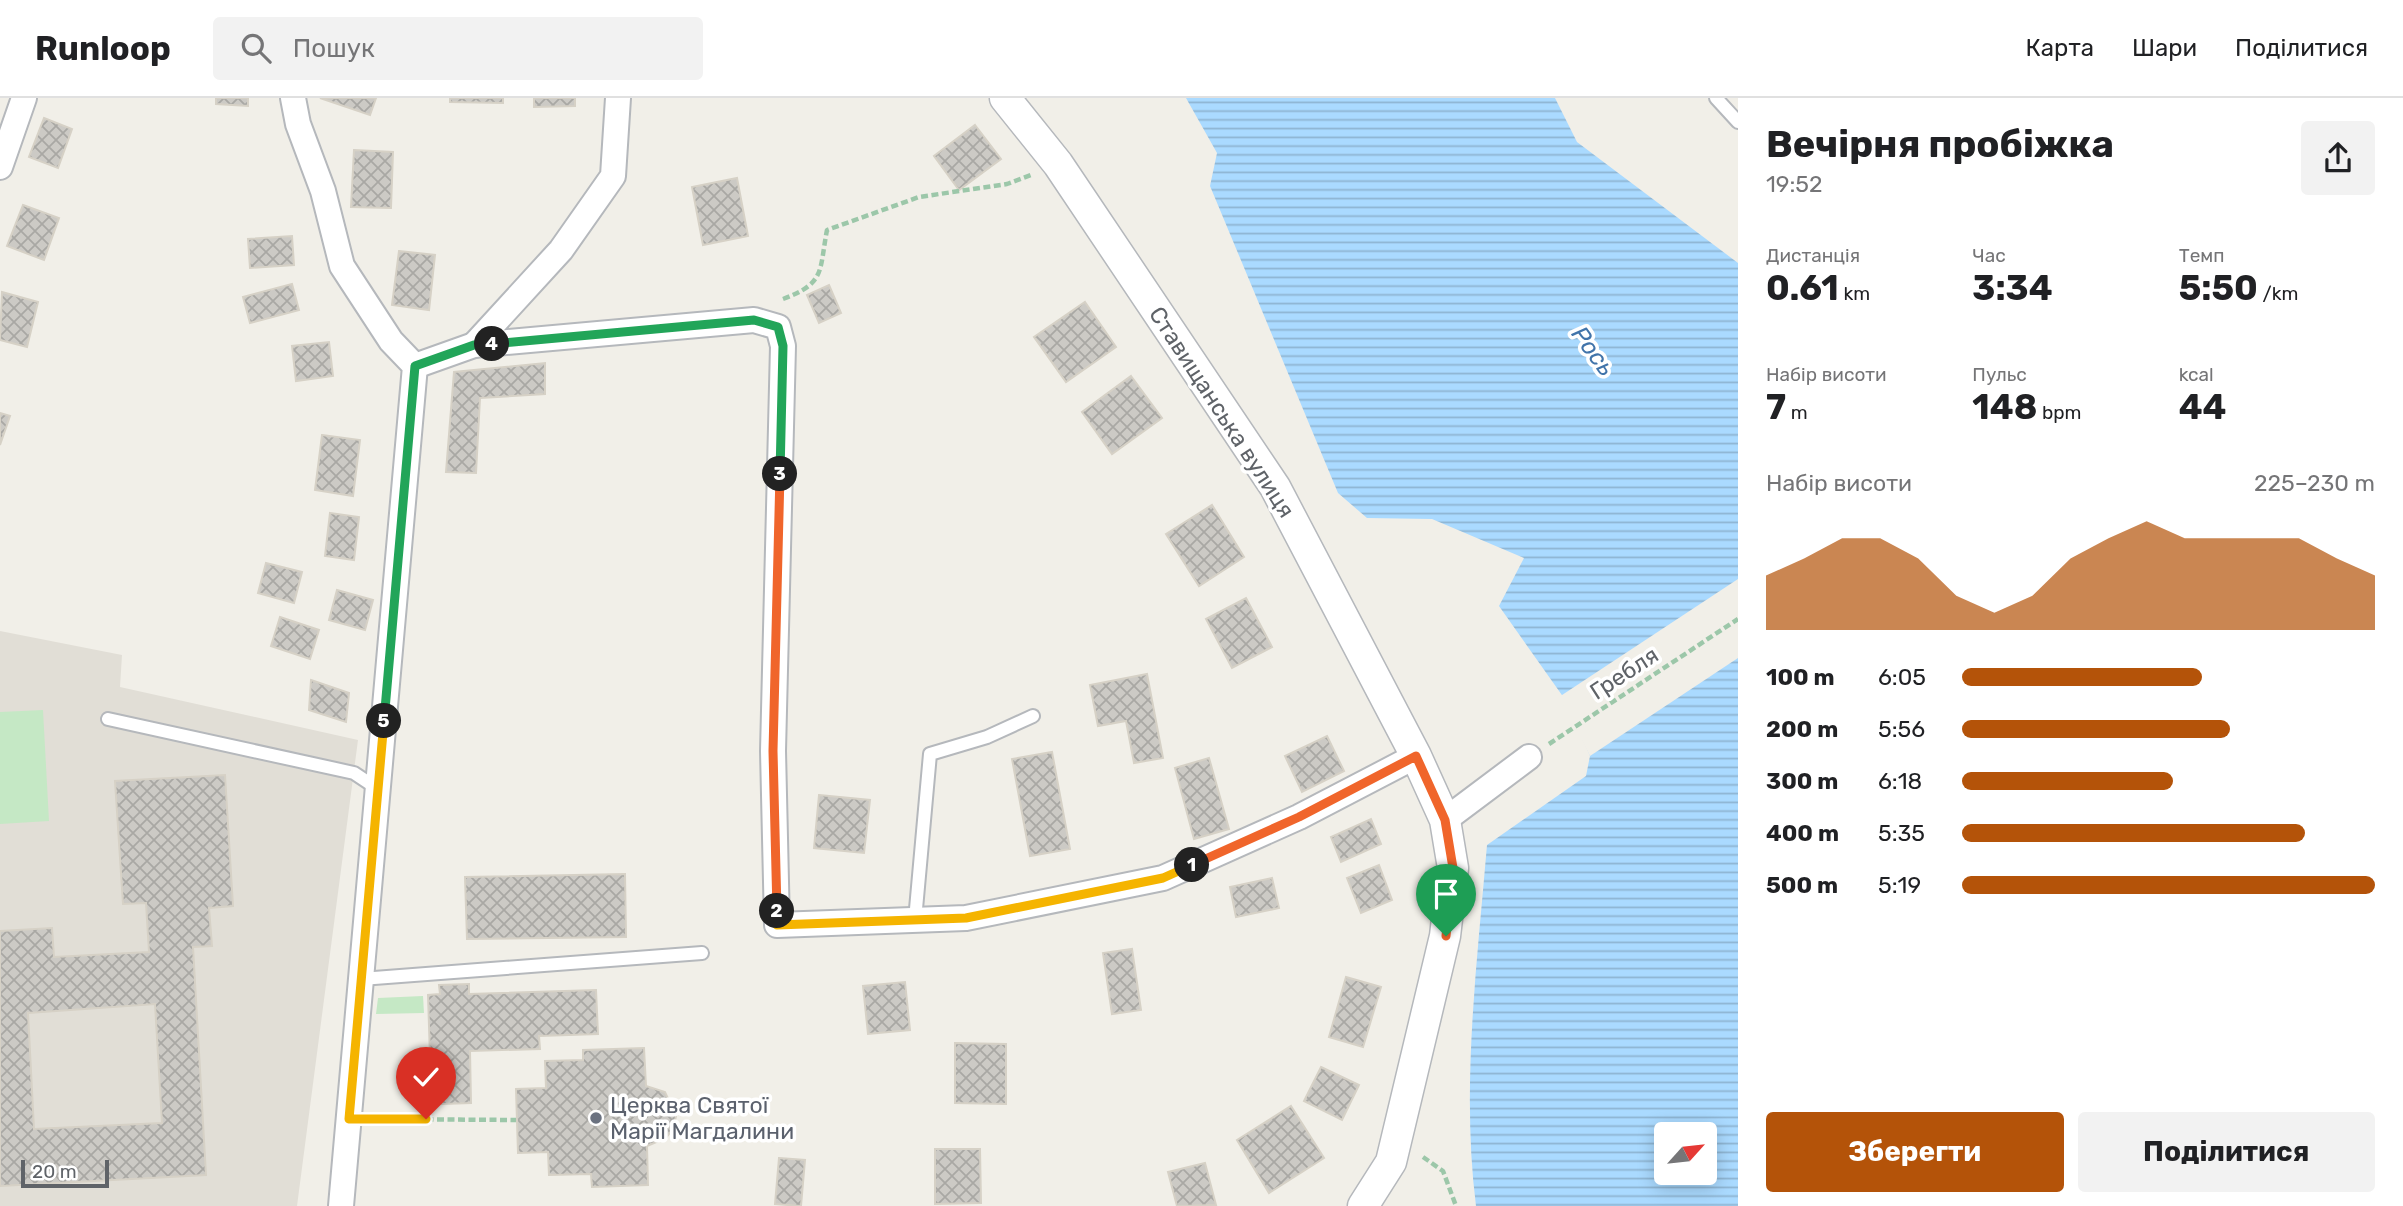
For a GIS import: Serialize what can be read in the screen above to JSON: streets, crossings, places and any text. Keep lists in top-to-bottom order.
{
  "streets": {
    "street": ["Ставищанська вулиця"],
    "path": ["Гребля"]
  },
  "water": ["Рось"],
  "places": ["Церква Святої Марії Магдалини"],
  "scale_bar": "20 m",
  "north": "top right",
  "page": {
    "header": "Runloop",
    "search": "Пошук",
    "nav": ["Карта", "Шари", "Поділитися"],
    "heading": ["Вечірня пробіжка", "19:52"],
    "stats": [
      ["Дистанція", "0.61 km"],
      ["Час", "3:34"],
      ["Темп", "5:50 /km"],
      ["Набір висоти", "7 m"],
      ["Пульс", "148 bpm"],
      ["kcal", "44"]
    ],
    "pins": [
      "4",
      "3",
      "5",
      "1",
      "2"
    ],
    "chart": ["Набір висоти", "225–230 m"],
    "list": [
      {
        "name": "100 m",
        "note": "6:05"
      },
      {
        "name": "200 m",
        "note": "5:56"
      },
      {
        "name": "300 m",
        "note": "6:18"
      },
      {
        "name": "400 m",
        "note": "5:35"
      },
      {
        "name": "500 m",
        "note": "5:19"
      }
    ],
    "buttons": ["Зберегти", "Поділитися"],
    "scale": "20 m"
  }
}
